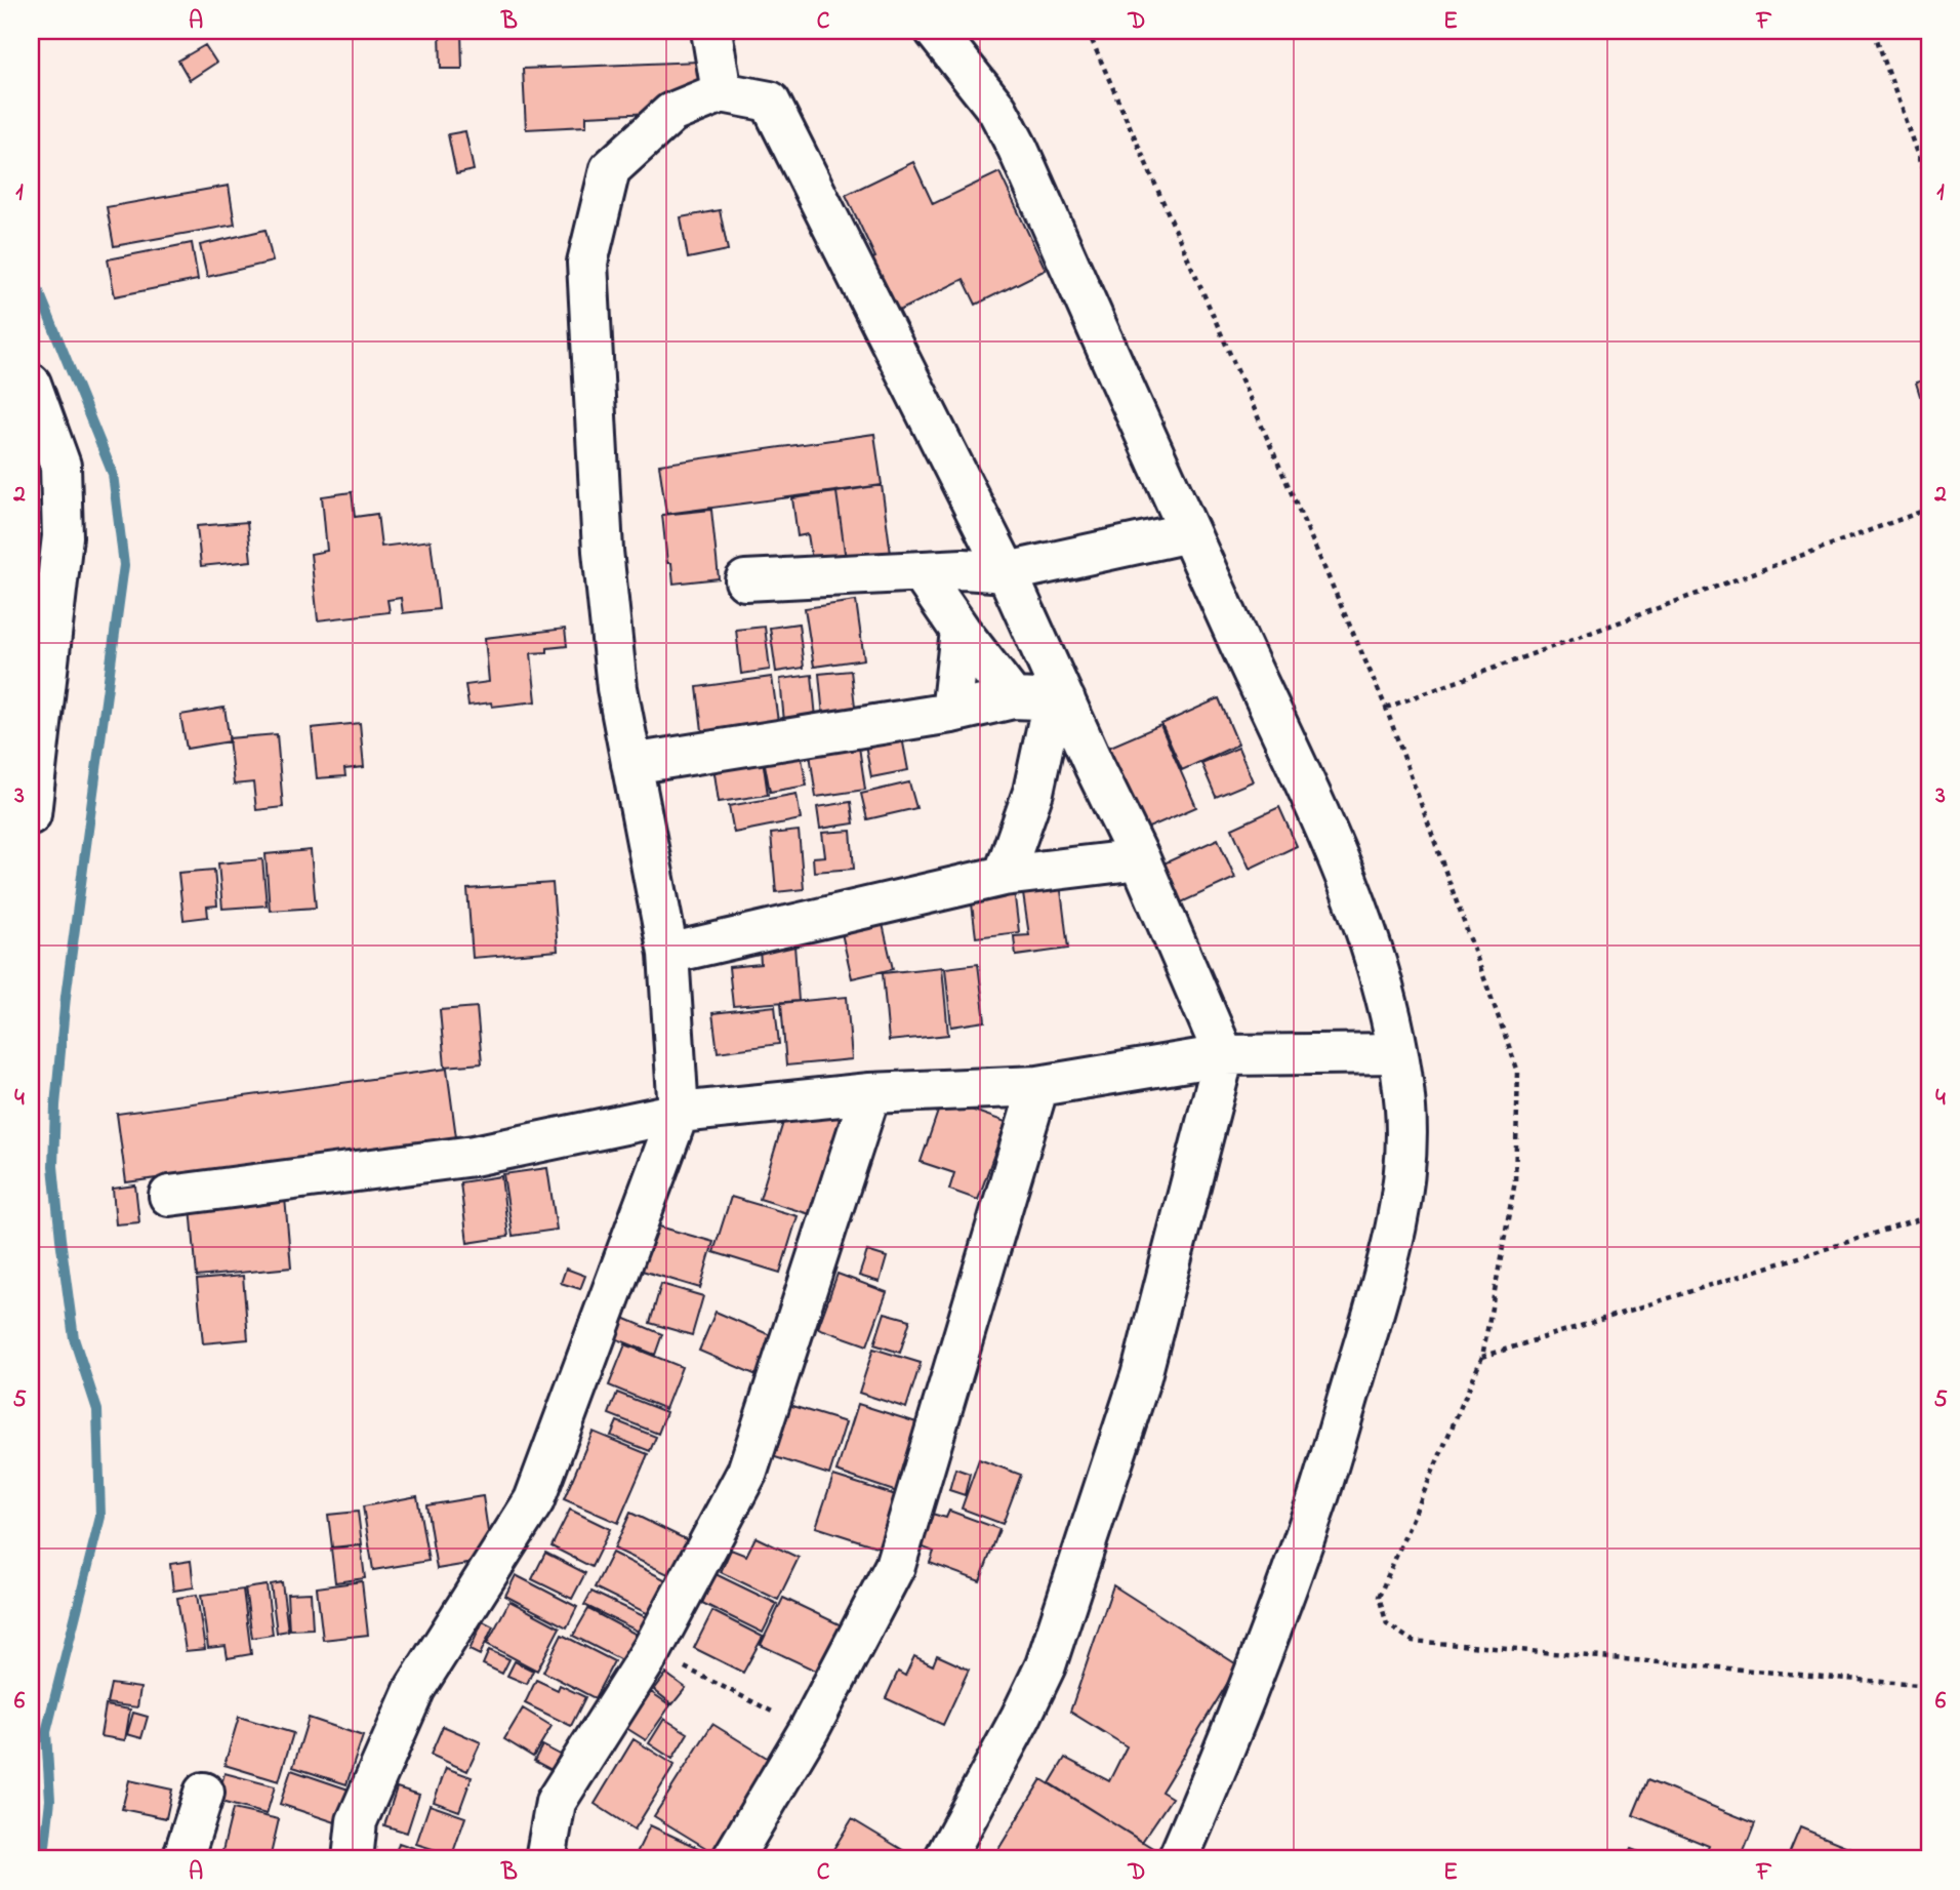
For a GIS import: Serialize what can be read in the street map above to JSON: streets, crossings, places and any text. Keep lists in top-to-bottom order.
{
  "grid": {
    "columns": [
      "A",
      "B",
      "C",
      "D",
      "E",
      "F"
    ],
    "rows": [
      "1",
      "2",
      "3",
      "4",
      "5",
      "6"
    ]
  }
}
